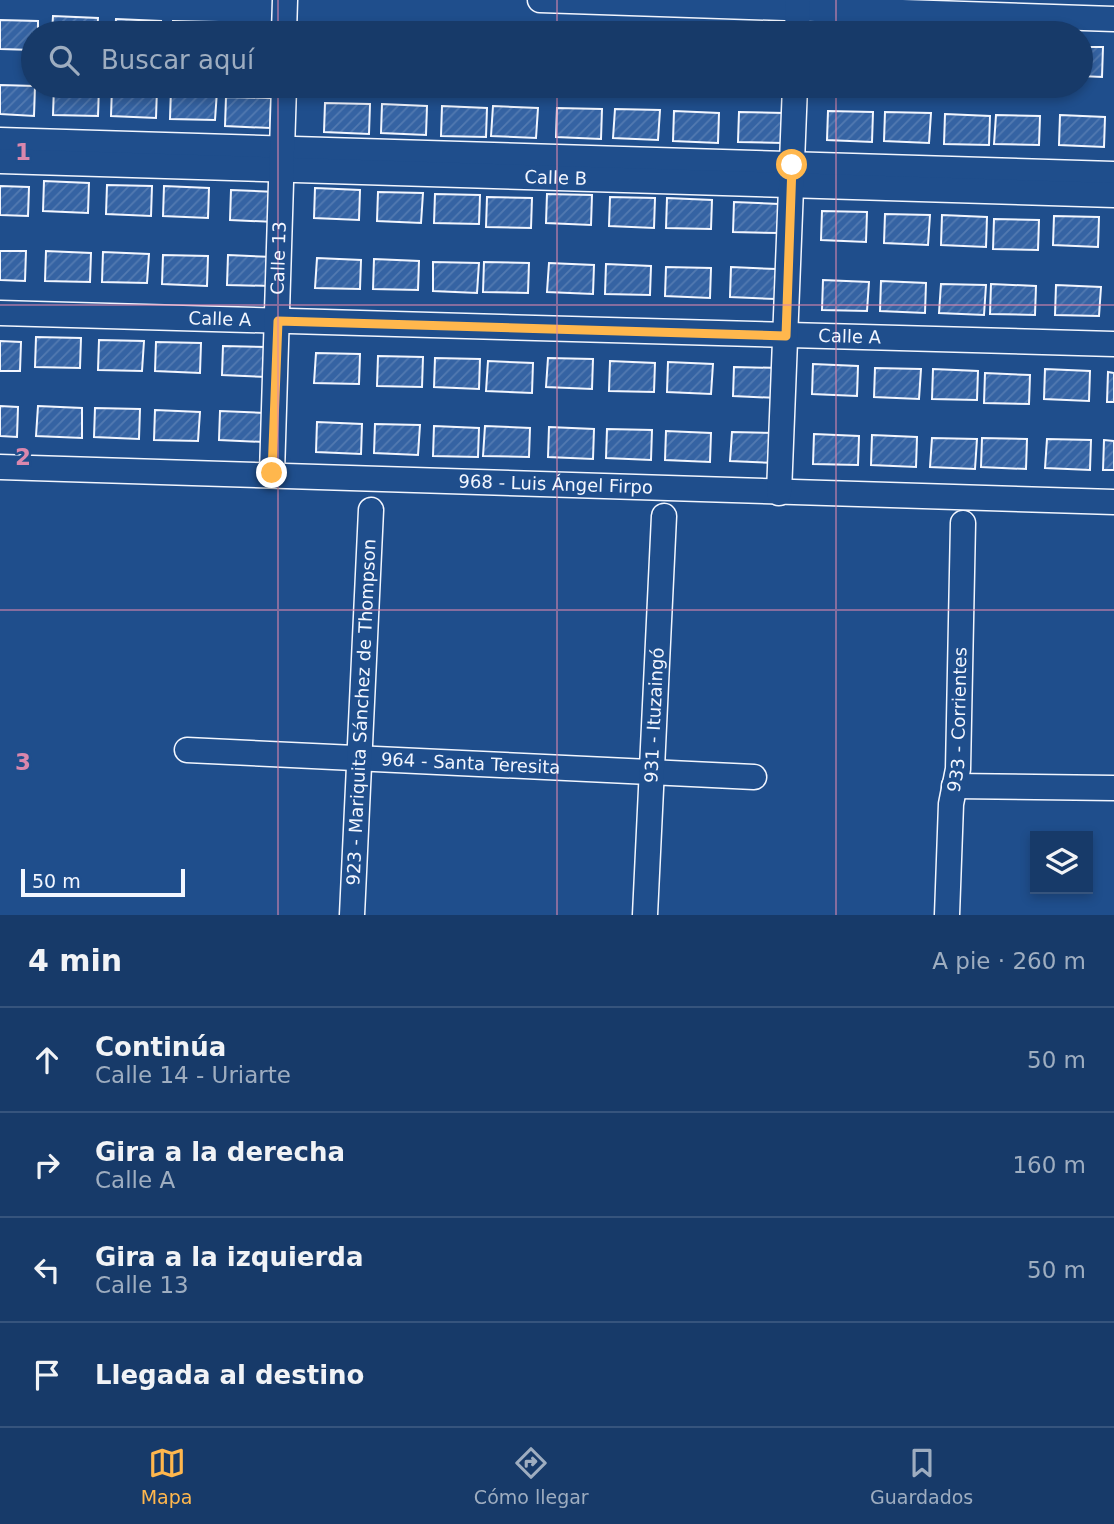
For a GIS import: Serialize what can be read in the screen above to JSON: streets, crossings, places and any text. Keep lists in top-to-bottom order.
{
  "streets": {
    "street": [
      "Calle B",
      "Calle 13",
      "Calle A",
      "968 - Luis Ángel Firpo",
      "923 - Mariquita Sánchez de Thompson",
      "931 - Ituzaingó",
      "933 - Corrientes",
      "964 - Santa Teresita"
    ]
  },
  "crossings": [
    ["Calle B", "Calle 13"],
    ["Calle 13", "Calle A"],
    ["Calle 13", "968 - Luis Ángel Firpo"],
    ["923 - Mariquita Sánchez de Thompson", "964 - Santa Teresita"],
    ["931 - Ituzaingó", "964 - Santa Teresita"]
  ],
  "scale_bar": "50 m",
  "page": {
    "search": "Buscar aquí",
    "scale": "50 m",
    "heading": ["4 min", "A pie · 260 m"],
    "list": [
      ["Continúa", "Calle 14 - Uriarte", "50 m"],
      ["Gira a la derecha", "Calle A", "160 m"],
      ["Gira a la izquierda", "Calle 13", "50 m"],
      "Llegada al destino"
    ],
    "nav": ["Mapa", "Cómo llegar", "Guardados"]
  },
  "grid": {
    "rows": ["1", "2", "3"]
  }
}
